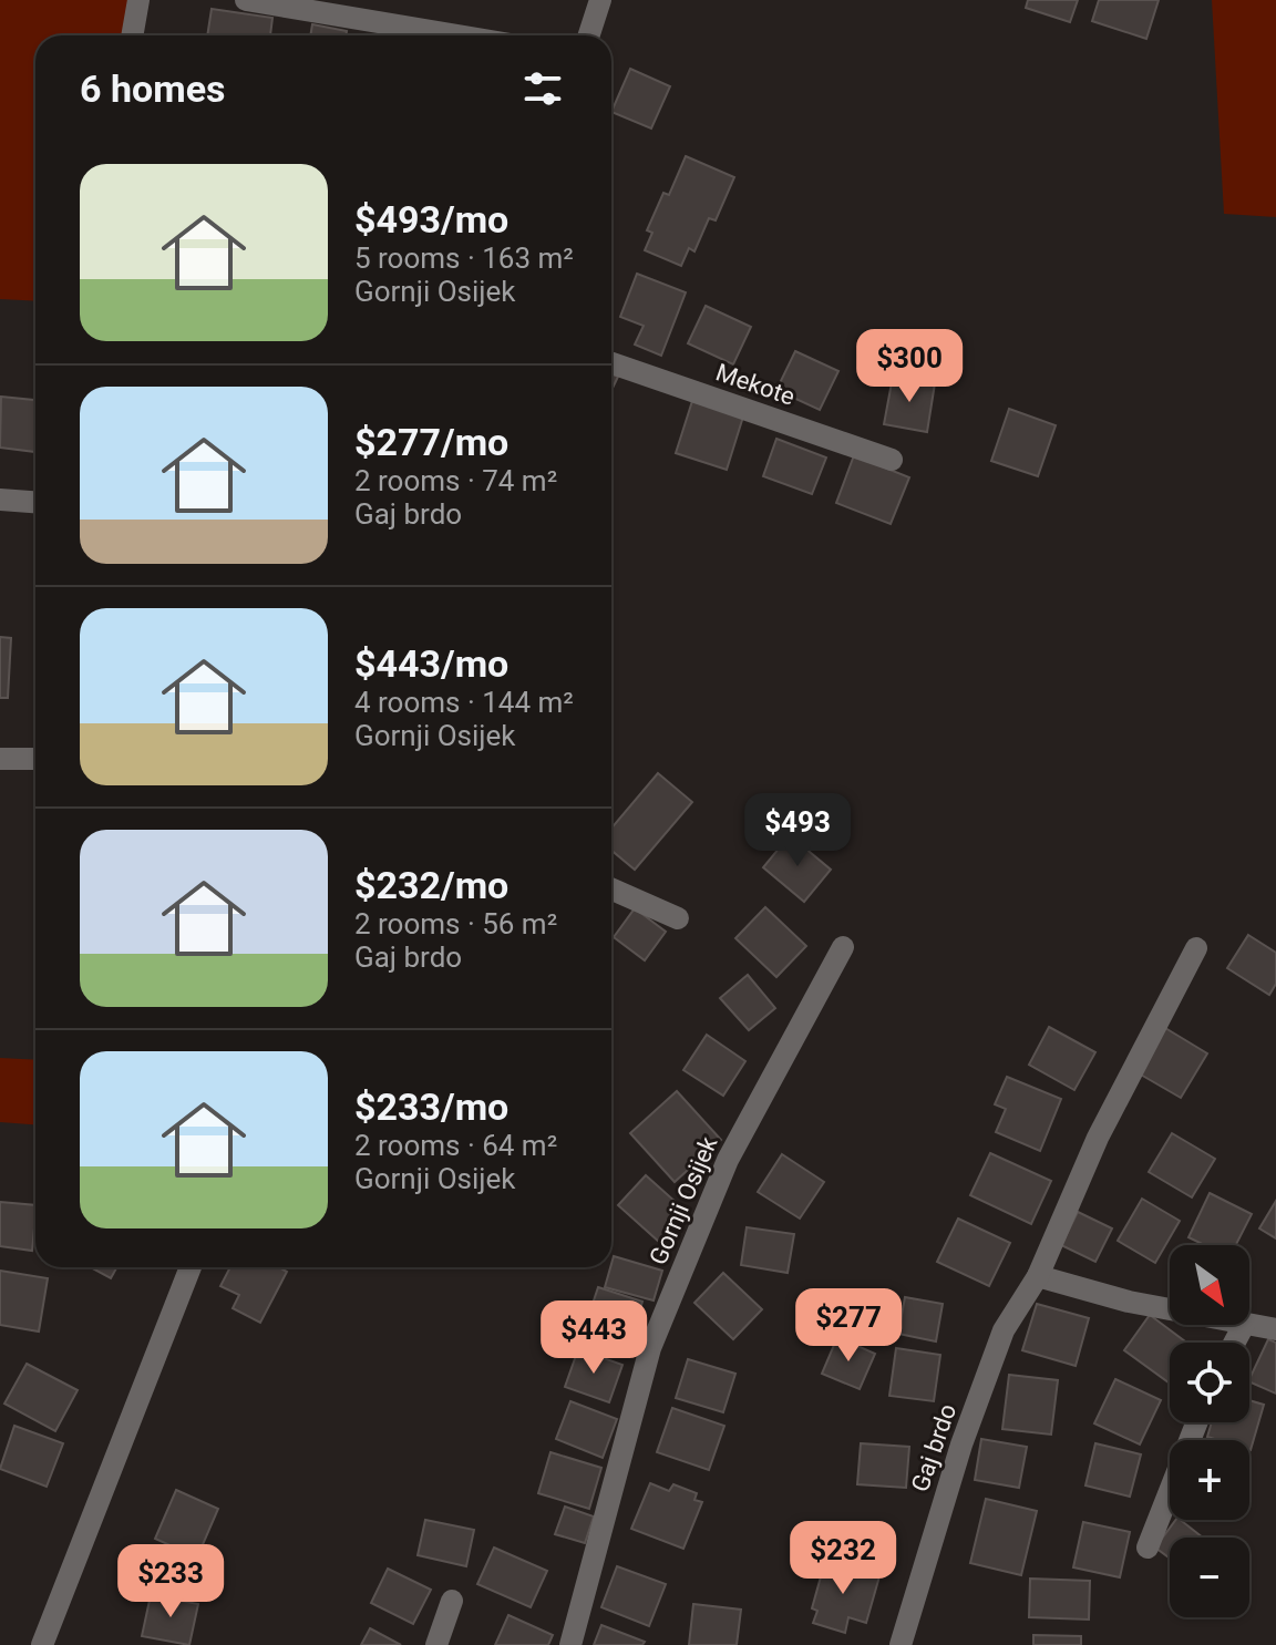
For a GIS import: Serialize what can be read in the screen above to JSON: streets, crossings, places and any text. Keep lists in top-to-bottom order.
{
  "streets": {
    "street": ["Mekote", "Gornji Osijek", "Gaj brdo"]
  },
  "north": "bottom right",
  "page": {
    "heading": "6 homes",
    "list": [
      {
        "name": "$493/mo",
        "note": "5 rooms · 163 m² · Gornji Osijek"
      },
      {
        "name": "$277/mo",
        "note": "2 rooms · 74 m² · Gaj brdo"
      },
      {
        "name": "$443/mo",
        "note": "4 rooms · 144 m² · Gornji Osijek"
      },
      {
        "name": "$232/mo",
        "note": "2 rooms · 56 m² · Gaj brdo"
      },
      {
        "name": "$233/mo",
        "note": "2 rooms · 64 m² · Gornji Osijek"
      }
    ],
    "price": [
      "$300",
      "$493",
      "$277",
      "$443",
      "$232",
      "$233"
    ],
    "map_buttons": ["+", "−"]
  }
}
